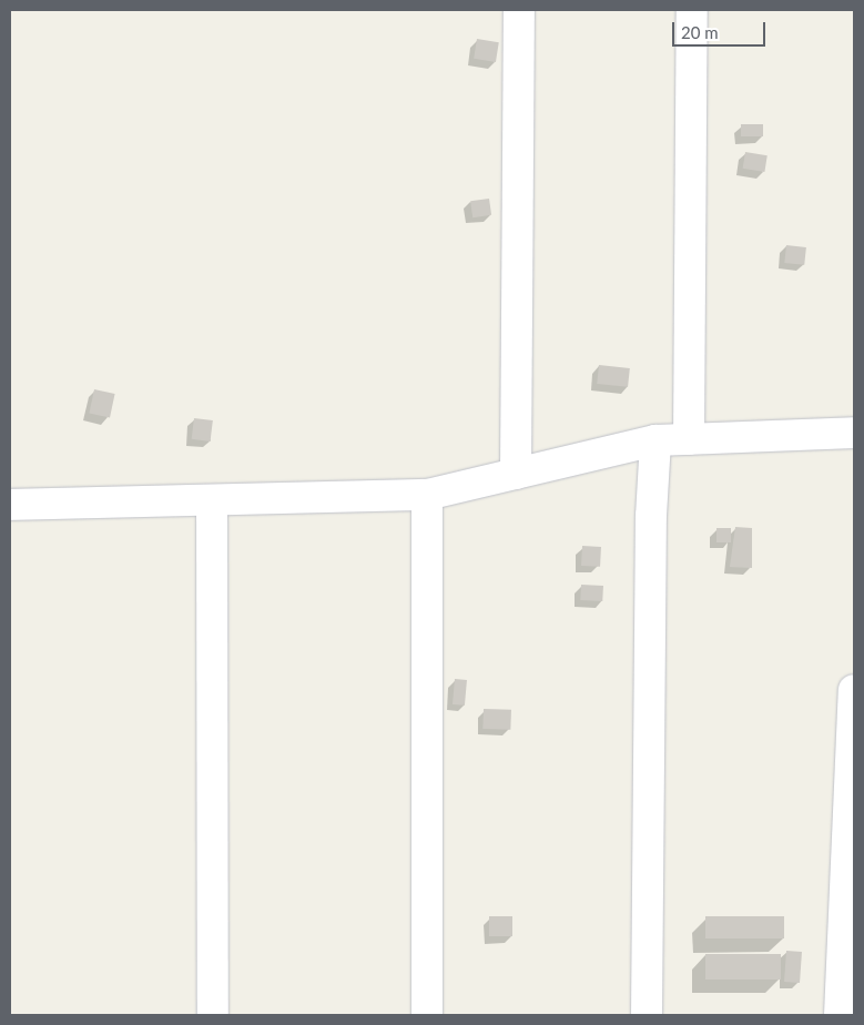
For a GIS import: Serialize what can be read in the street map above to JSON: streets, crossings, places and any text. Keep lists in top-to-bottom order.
{
  "scale_bar": "20 m"
}
